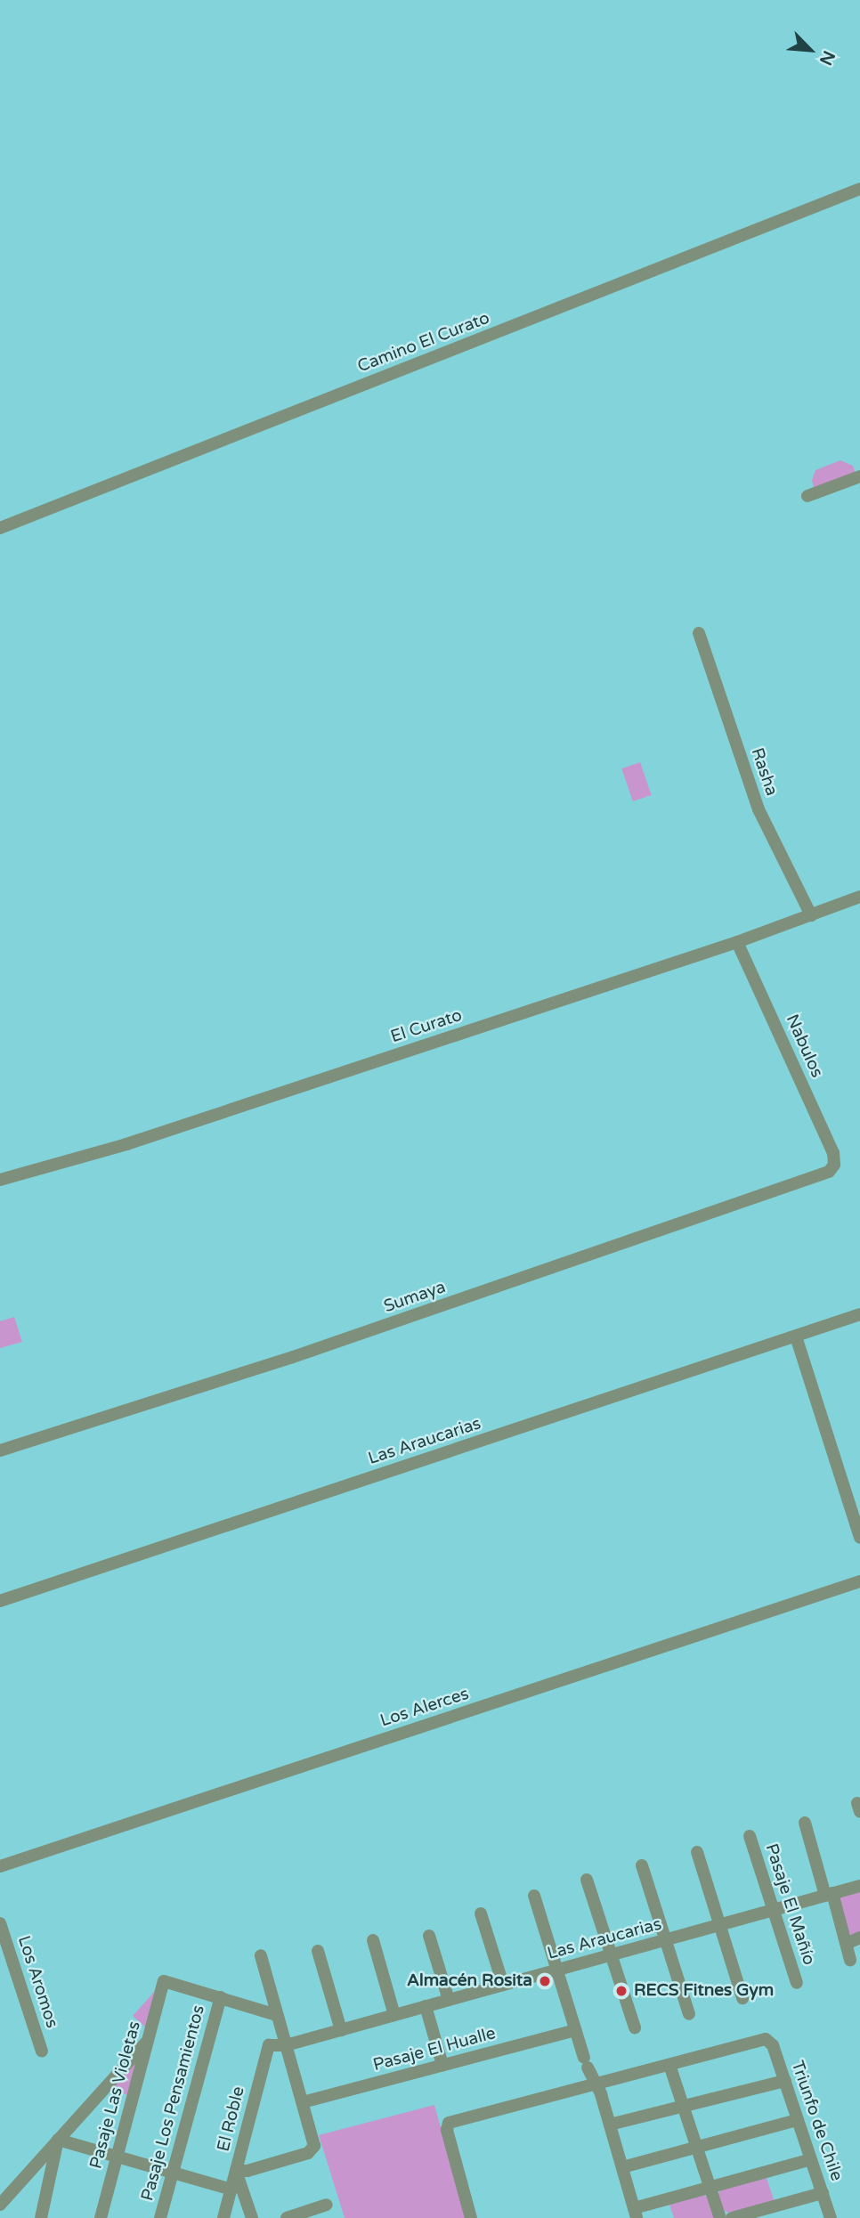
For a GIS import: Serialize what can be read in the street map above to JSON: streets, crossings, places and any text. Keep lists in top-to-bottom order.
{
  "streets": {
    "street": [
      "Camino El Curato",
      "Rasha",
      "El Curato",
      "Nabulos",
      "Sumaya",
      "Las Araucarias",
      "Los Alerces",
      "Pasaje El Mañío",
      "Los Aromos",
      "Pasaje El Hualle",
      "Pasaje Las Violetas",
      "Pasaje Los Pensamientos",
      "El Roble",
      "Triunfo de Chile"
    ]
  },
  "crossings": [
    ["Rasha", "El Curato"],
    ["El Curato", "Nabulos"],
    ["Nabulos", "Sumaya"],
    ["Las Araucarias", "Pasaje El Mañío"],
    ["Las Araucarias", "El Roble"],
    ["Pasaje Las Violetas", "Pasaje Los Pensamientos"]
  ],
  "places": ["Almacén Rosita", "RECS Fitnes Gym"],
  "north": "bottom right"
}
